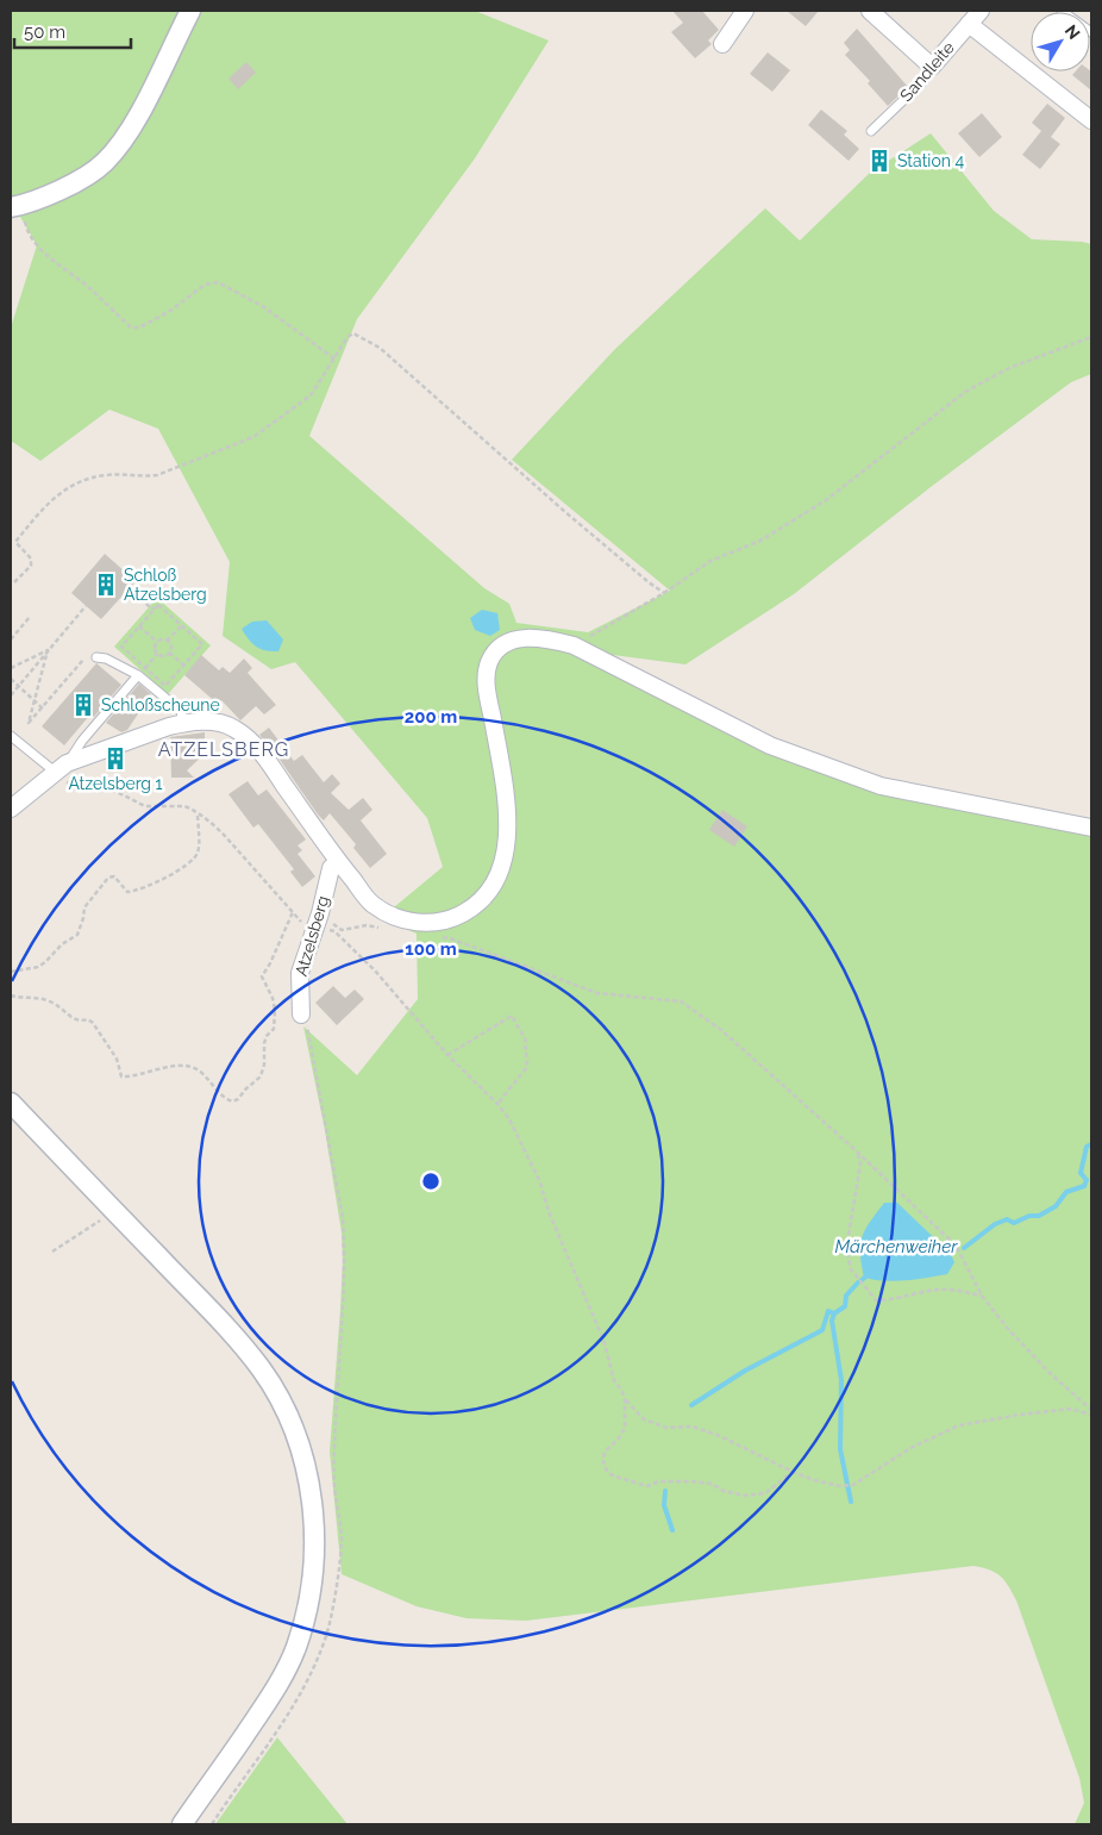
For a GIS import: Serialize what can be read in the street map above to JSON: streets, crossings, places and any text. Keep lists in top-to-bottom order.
{
  "streets": {
    "street": ["Sandleite", "Atzelsberg"]
  },
  "districts": ["ATZELSBERG"],
  "water": ["Märchenweiher"],
  "places": {
    "building": [
      "Station 4",
      "Schloß Atzelsberg",
      "Schloßscheune",
      "Atzelsberg 1"
    ]
  },
  "scale_bar": "50 m",
  "north": "top right",
  "rings": ["200 m", "100 m"]
}
